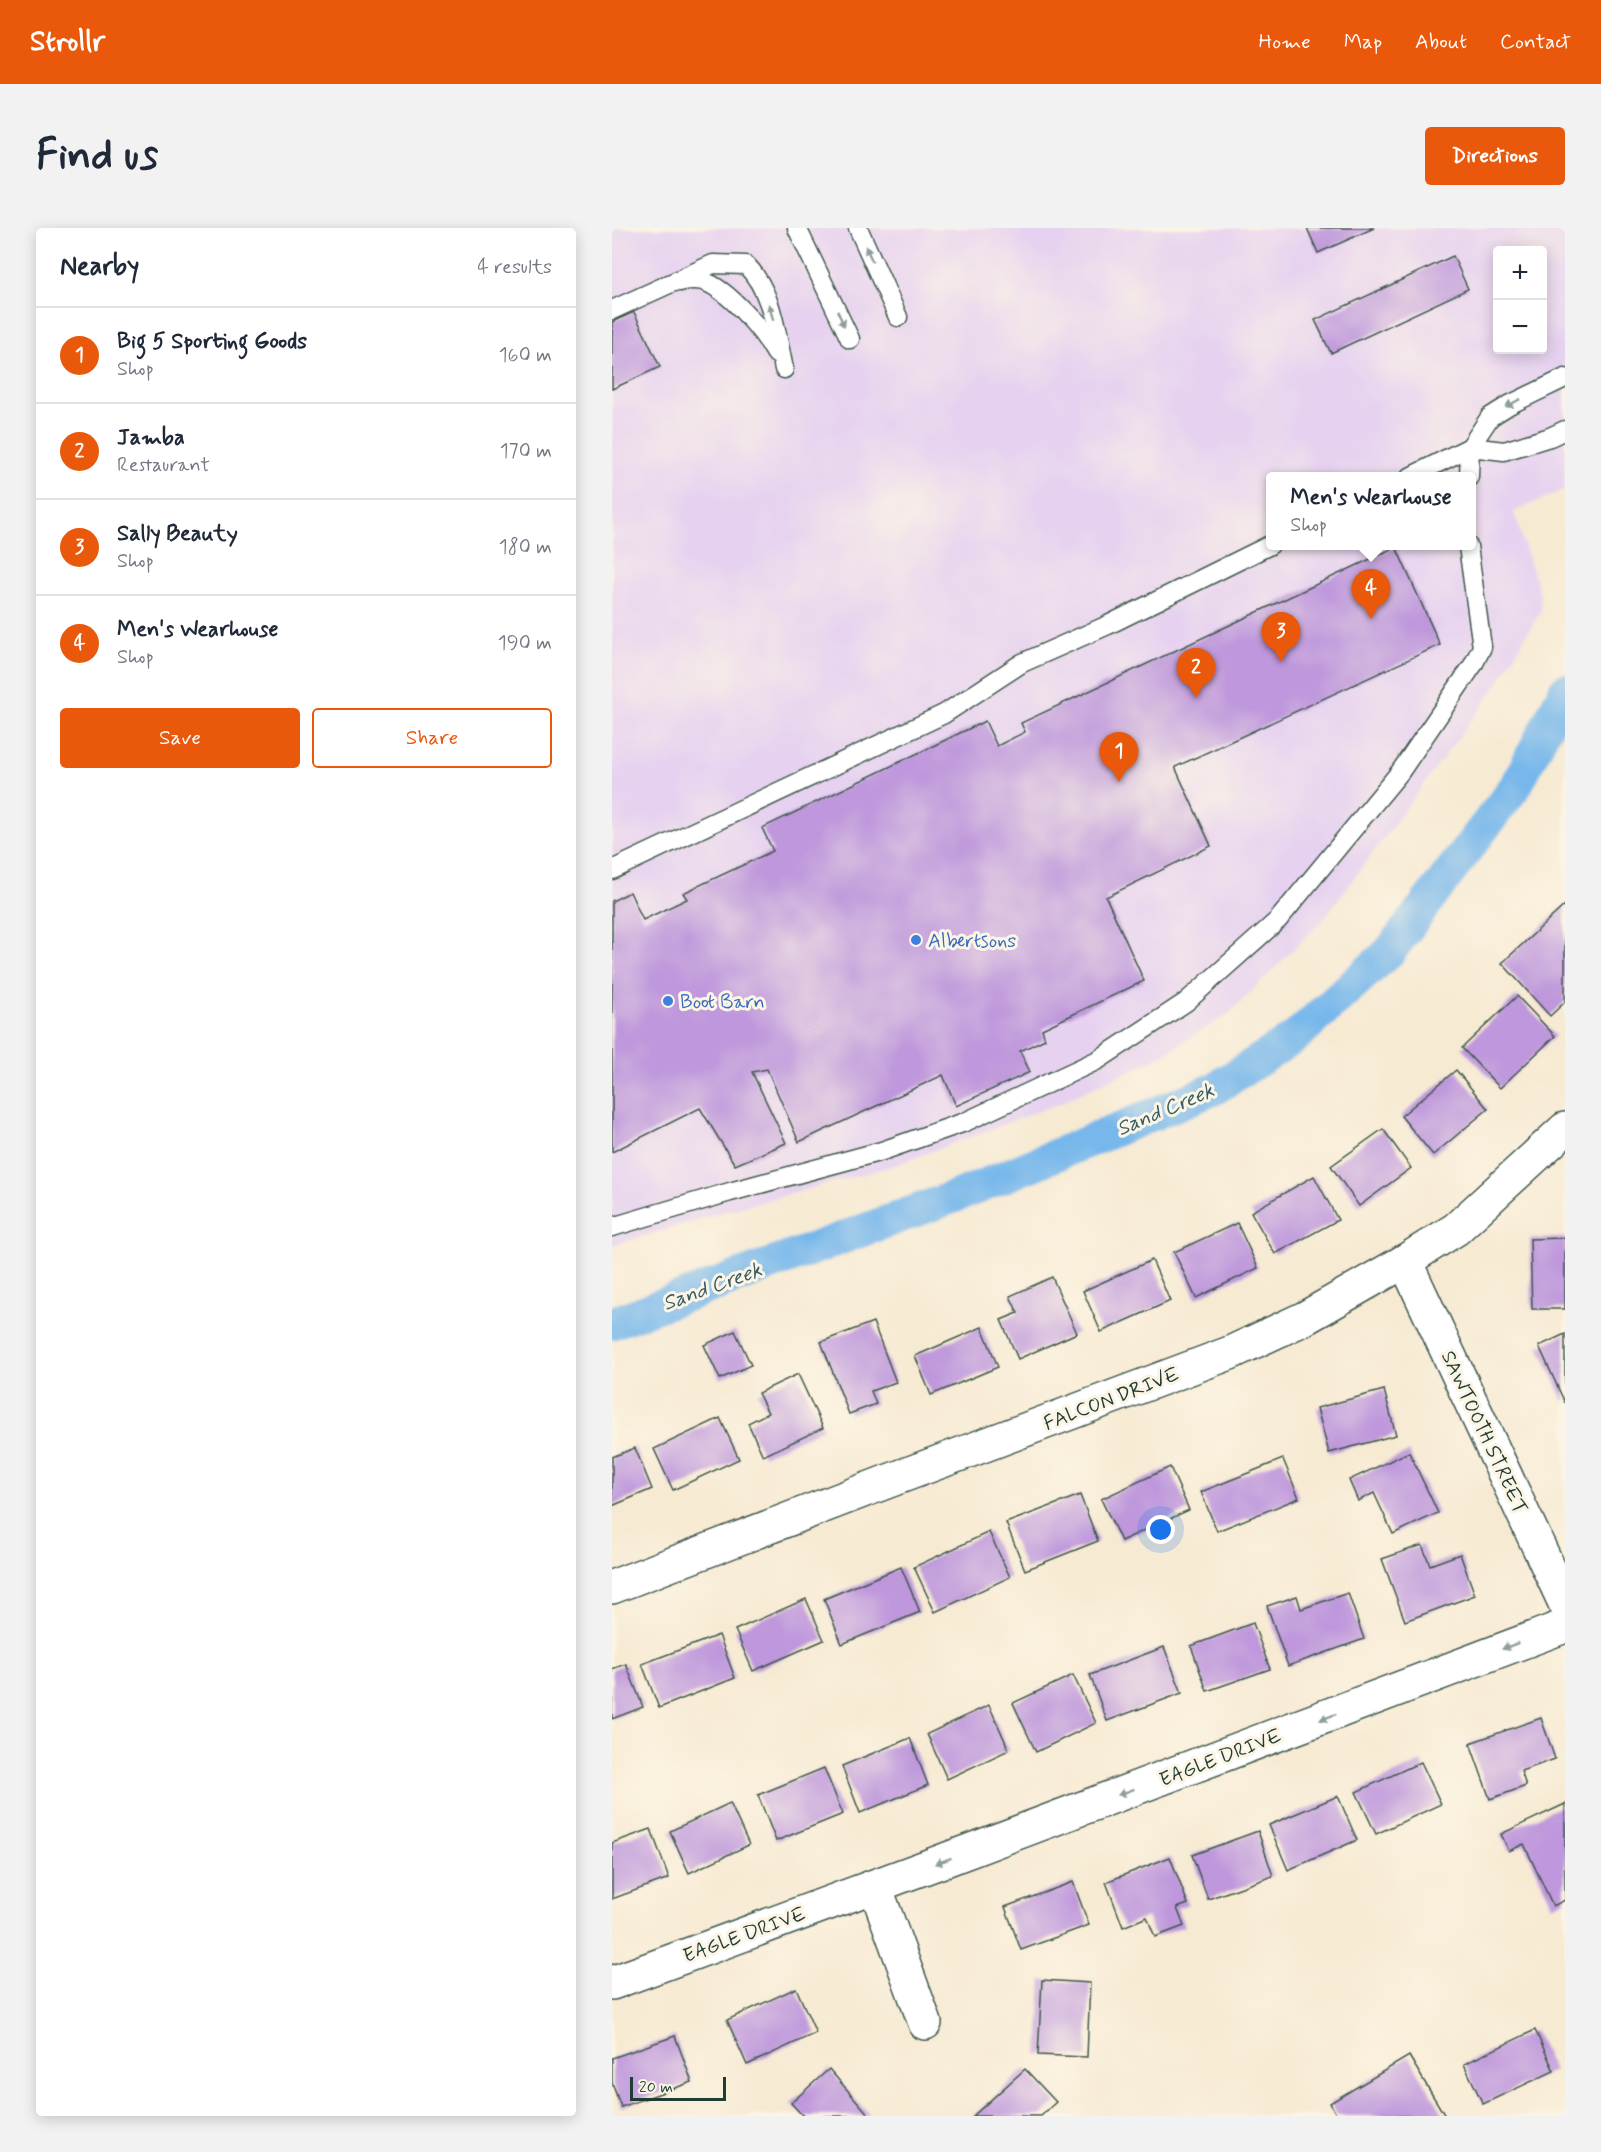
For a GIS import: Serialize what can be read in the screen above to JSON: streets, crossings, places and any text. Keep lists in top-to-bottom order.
{
  "streets": {
    "street": ["FALCON DRIVE", "SAWTOOTH STREET", "EAGLE DRIVE"]
  },
  "crossings": [
    ["FALCON DRIVE", "SAWTOOTH STREET"]
  ],
  "one_way": ["EAGLE DRIVE"],
  "water": ["Sand Creek"],
  "places": ["Albertsons", "Boot Barn"],
  "scale_bar": "20 m",
  "page": {
    "header": "Strollr",
    "nav": [
      "Home",
      "Map",
      "About",
      "Contact"
    ],
    "buttons": [
      "Directions",
      ["Save", "Share"]
    ],
    "title": "Find us",
    "heading": ["Nearby", "4 results"],
    "map_buttons": ["+", "−"],
    "list": [
      {
        "mark": "1",
        "name": "Big 5 Sporting Goods",
        "note": "Shop",
        "value": "160 m"
      },
      {
        "mark": "2",
        "name": "Jamba",
        "note": "Restaurant",
        "value": "170 m"
      },
      {
        "mark": "3",
        "name": "Sally Beauty",
        "note": "Shop",
        "value": "180 m"
      },
      {
        "mark": "4",
        "name": "Men's Wearhouse",
        "note": "Shop",
        "value": "190 m"
      }
    ],
    "popup": ["Men's Wearhouse", "Shop"],
    "pins": [
      "4",
      "3",
      "2",
      "1"
    ],
    "scale": "20 m"
  }
}
